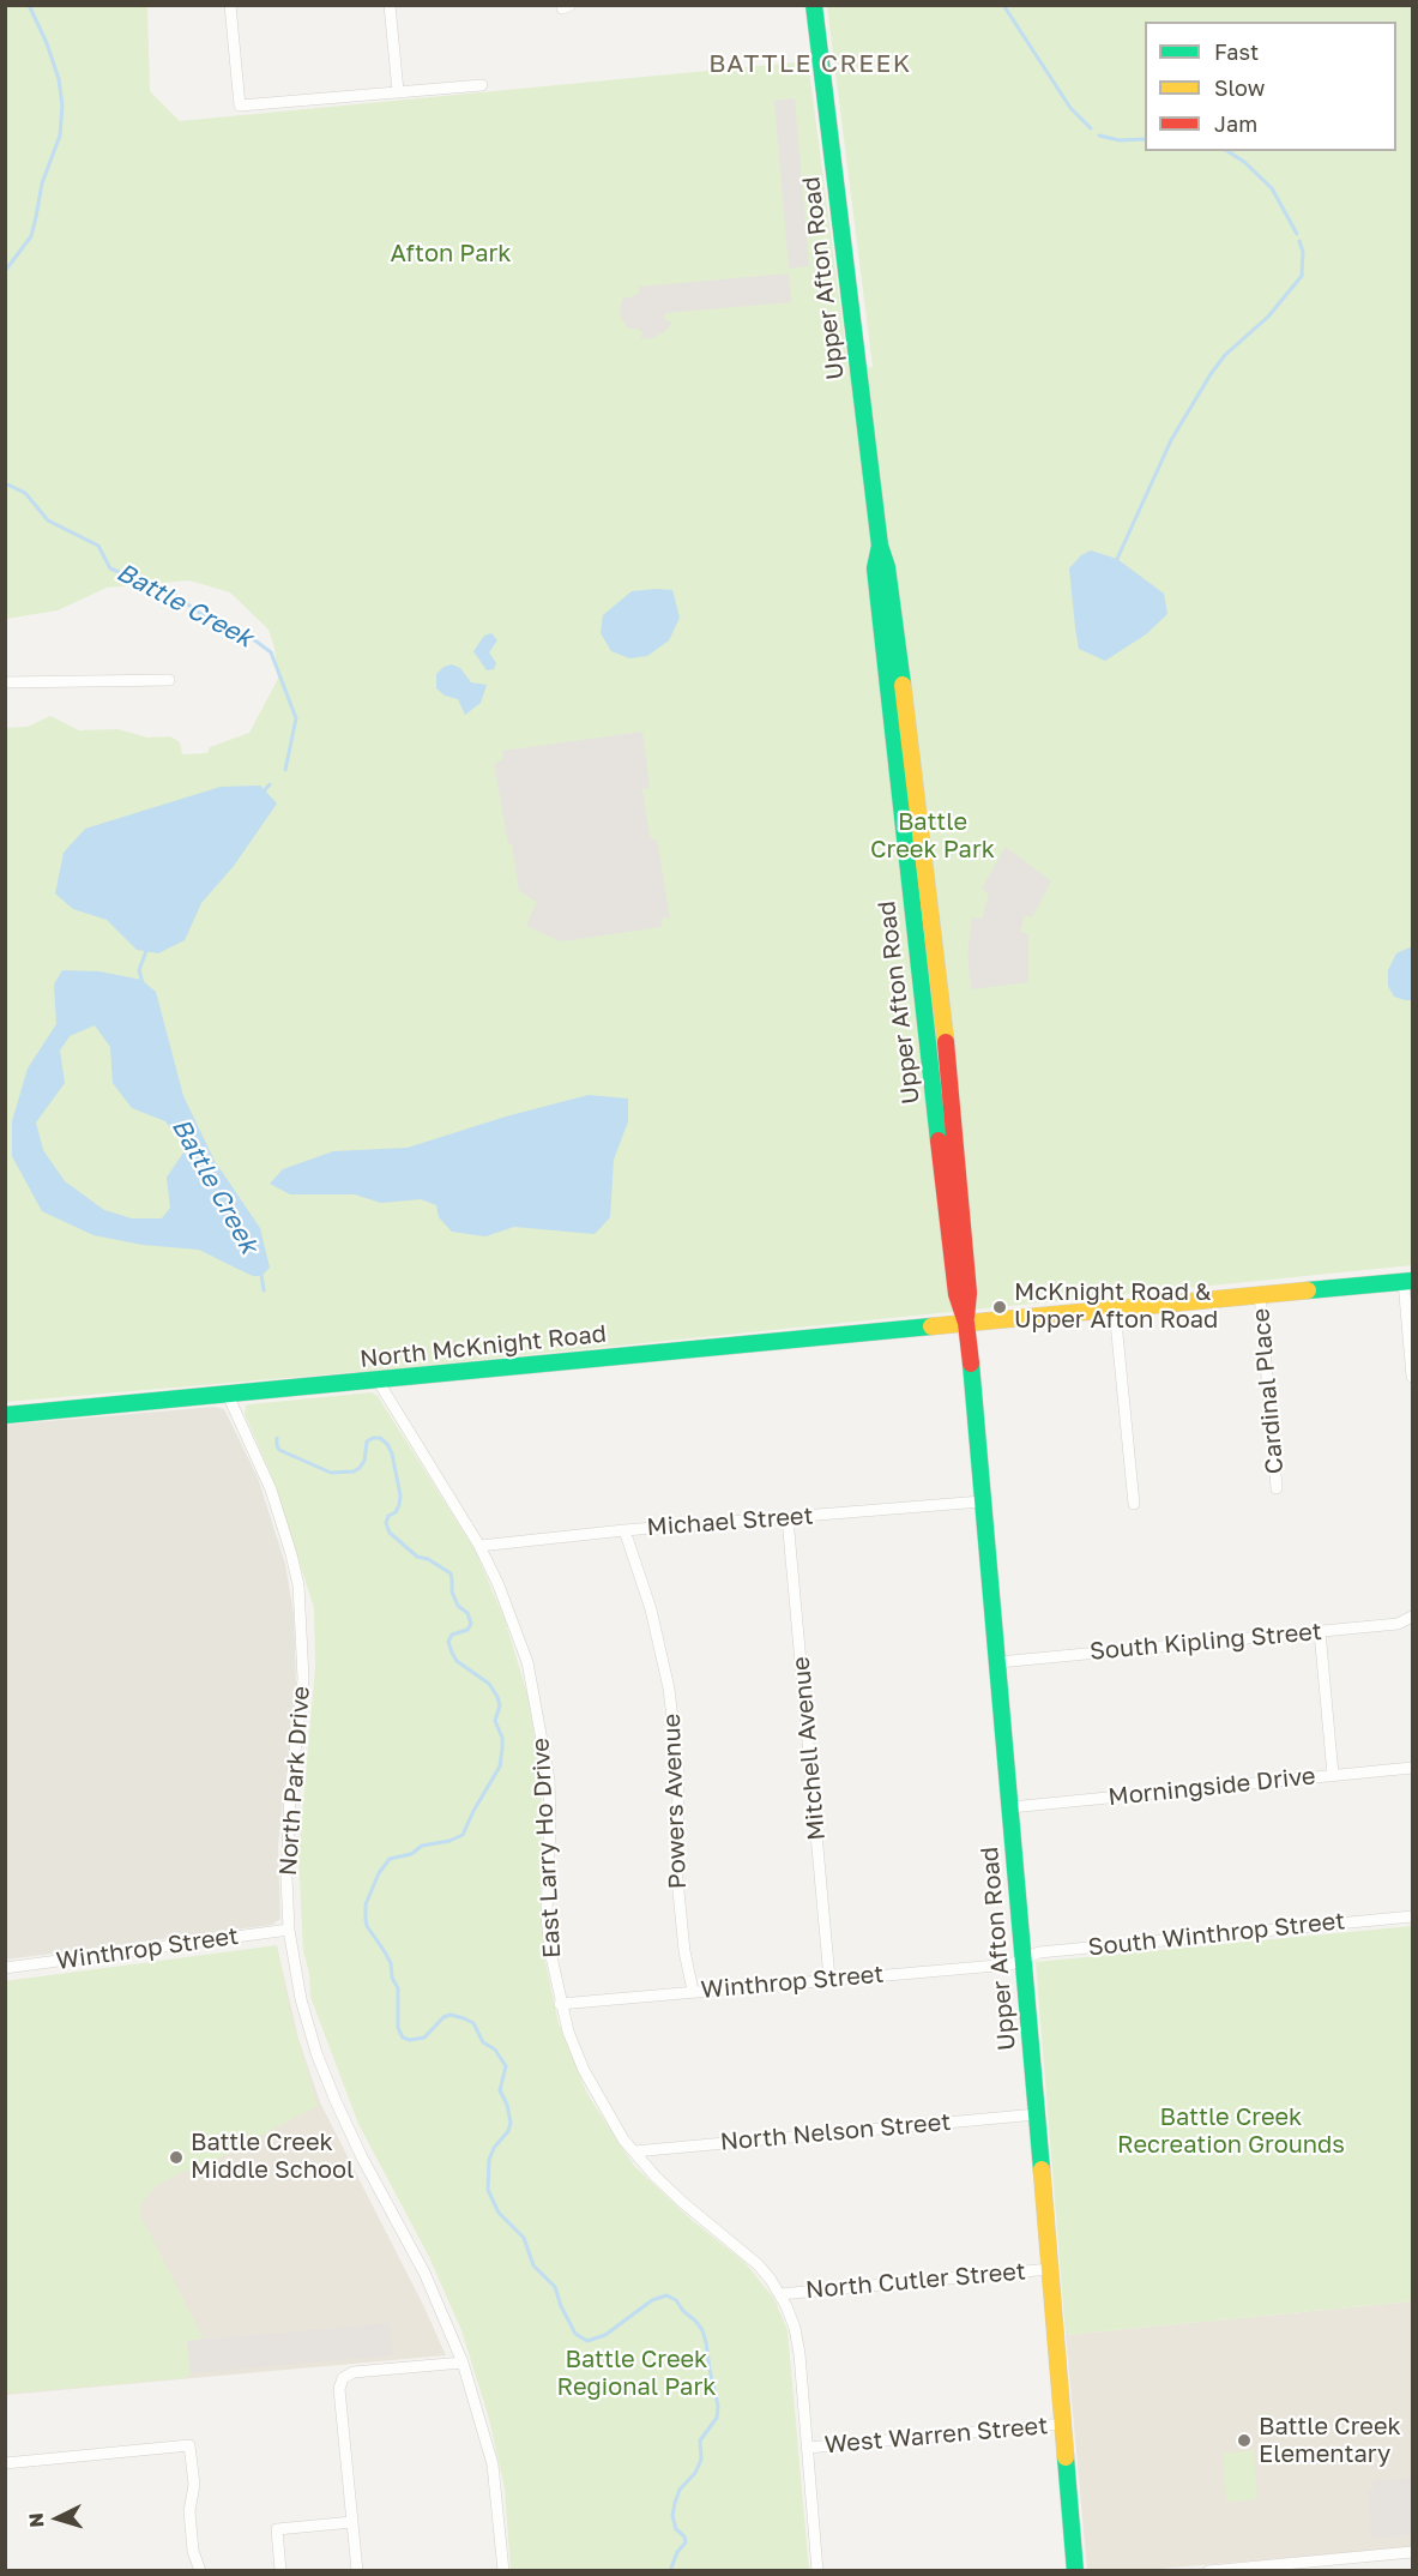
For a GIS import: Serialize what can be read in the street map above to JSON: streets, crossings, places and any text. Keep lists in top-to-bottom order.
{
  "streets": {
    "street": [
      "Upper Afton Road",
      "North McKnight Road",
      "Cardinal Place",
      "Michael Street",
      "South Kipling Street",
      "Mitchell Avenue",
      "North Park Drive",
      "Morningside Drive",
      "Powers Avenue",
      "East Larry Ho Drive",
      "South Winthrop Street",
      "Winthrop Street",
      "North Nelson Street",
      "North Cutler Street",
      "West Warren Street"
    ]
  },
  "crossings": [
    ["Upper Afton Road", "North McKnight Road"],
    ["Upper Afton Road", "Michael Street"],
    ["Upper Afton Road", "South Kipling Street"],
    ["Upper Afton Road", "Morningside Drive"],
    ["Upper Afton Road", "South Winthrop Street"],
    ["Upper Afton Road", "Winthrop Street"],
    ["Upper Afton Road", "North Nelson Street"],
    ["Upper Afton Road", "North Cutler Street"],
    ["Upper Afton Road", "West Warren Street"],
    ["North McKnight Road", "Cardinal Place"],
    ["North McKnight Road", "North Park Drive"],
    ["North McKnight Road", "East Larry Ho Drive"],
    ["Michael Street", "Mitchell Avenue"],
    ["Michael Street", "Powers Avenue"],
    ["Michael Street", "East Larry Ho Drive"],
    ["Mitchell Avenue", "Winthrop Street"],
    ["North Park Drive", "Winthrop Street"],
    ["Powers Avenue", "Winthrop Street"],
    ["East Larry Ho Drive", "Winthrop Street"],
    ["East Larry Ho Drive", "North Nelson Street"],
    ["East Larry Ho Drive", "North Cutler Street"],
    ["East Larry Ho Drive", "West Warren Street"],
    ["South Winthrop Street", "Winthrop Street"]
  ],
  "districts": ["BATTLE CREEK"],
  "water": ["Battle Creek"],
  "parks": [
    "Afton Park",
    "Battle Creek Park",
    "Battle Creek Recreation Grounds",
    "Battle Creek Regional Park"
  ],
  "places": ["McKnight Road & Upper Afton Road", "Battle Creek Middle School", "Battle Creek Elementary"],
  "legend": ["Fast", "Slow", "Jam"],
  "north": "left"
}
